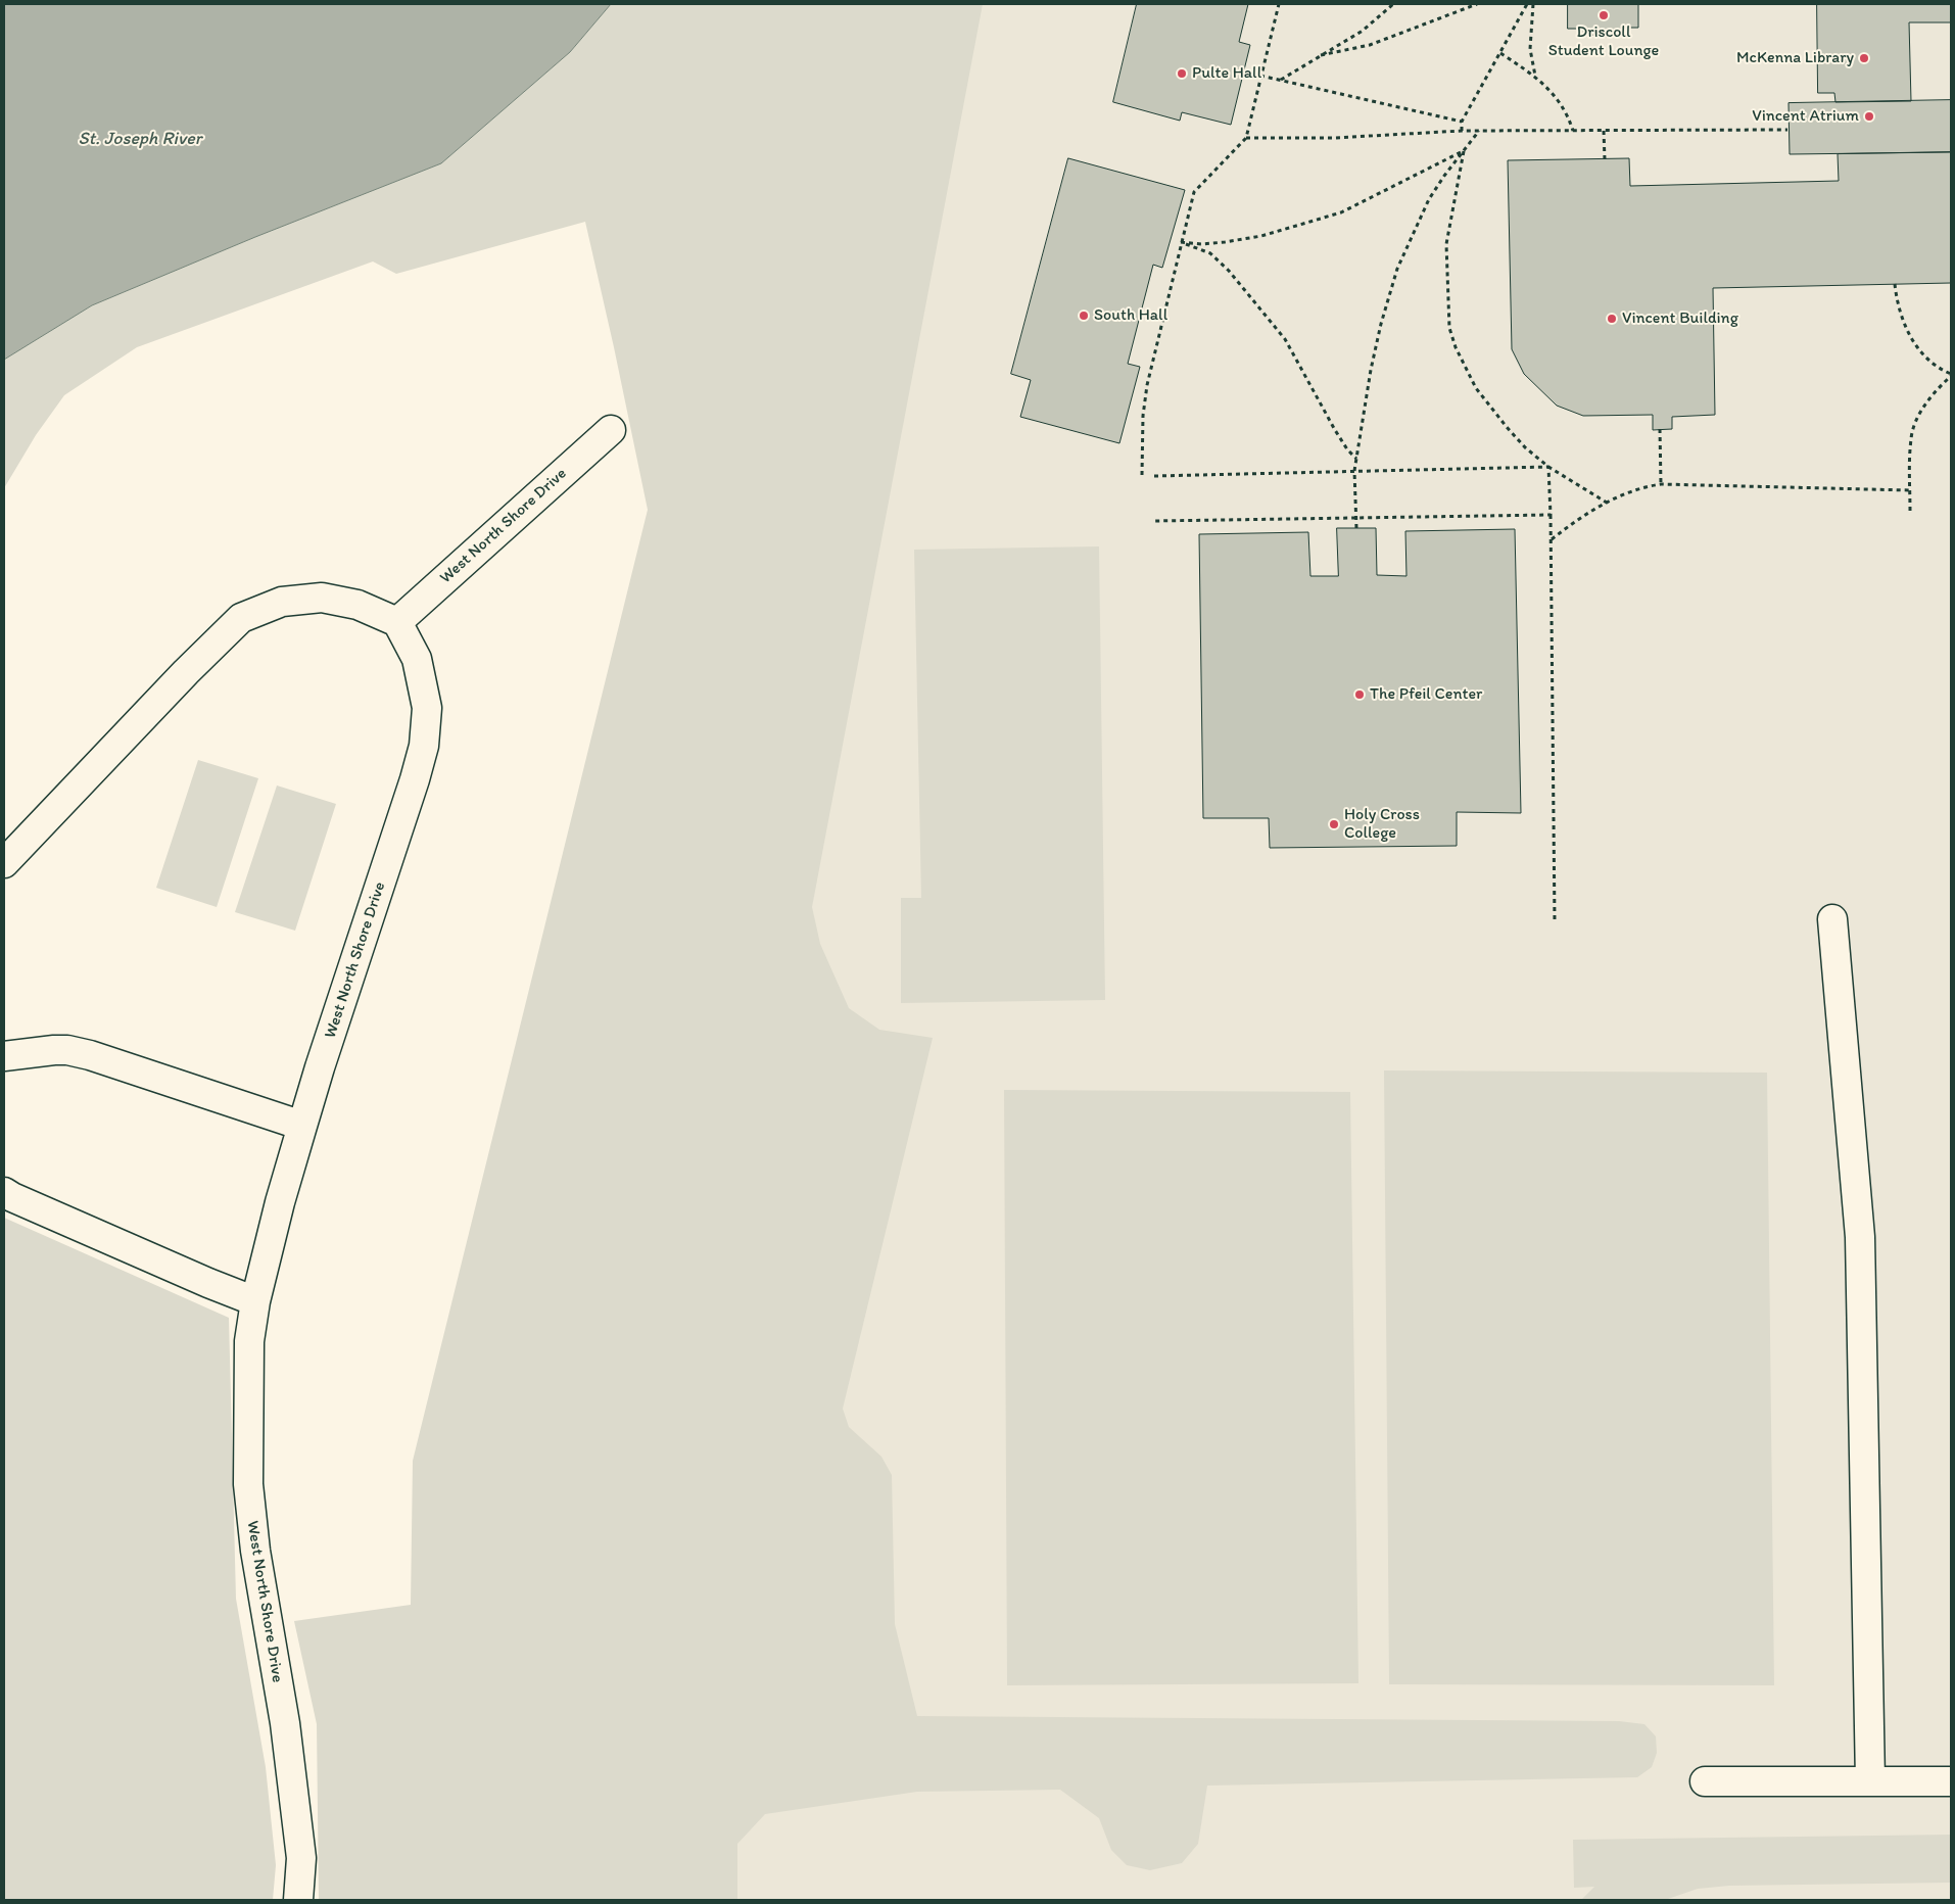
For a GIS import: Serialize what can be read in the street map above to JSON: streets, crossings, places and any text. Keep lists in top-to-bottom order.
{
  "streets": {
    "street": ["West North Shore Drive"]
  },
  "water": ["St. Joseph River"],
  "places": [
    "Driscoll Student Lounge",
    "McKenna Library",
    "Pulte Hall",
    "Vincent Atrium",
    "South Hall",
    "Vincent Building",
    "The Pfeil Center",
    "Holy Cross College"
  ]
}
